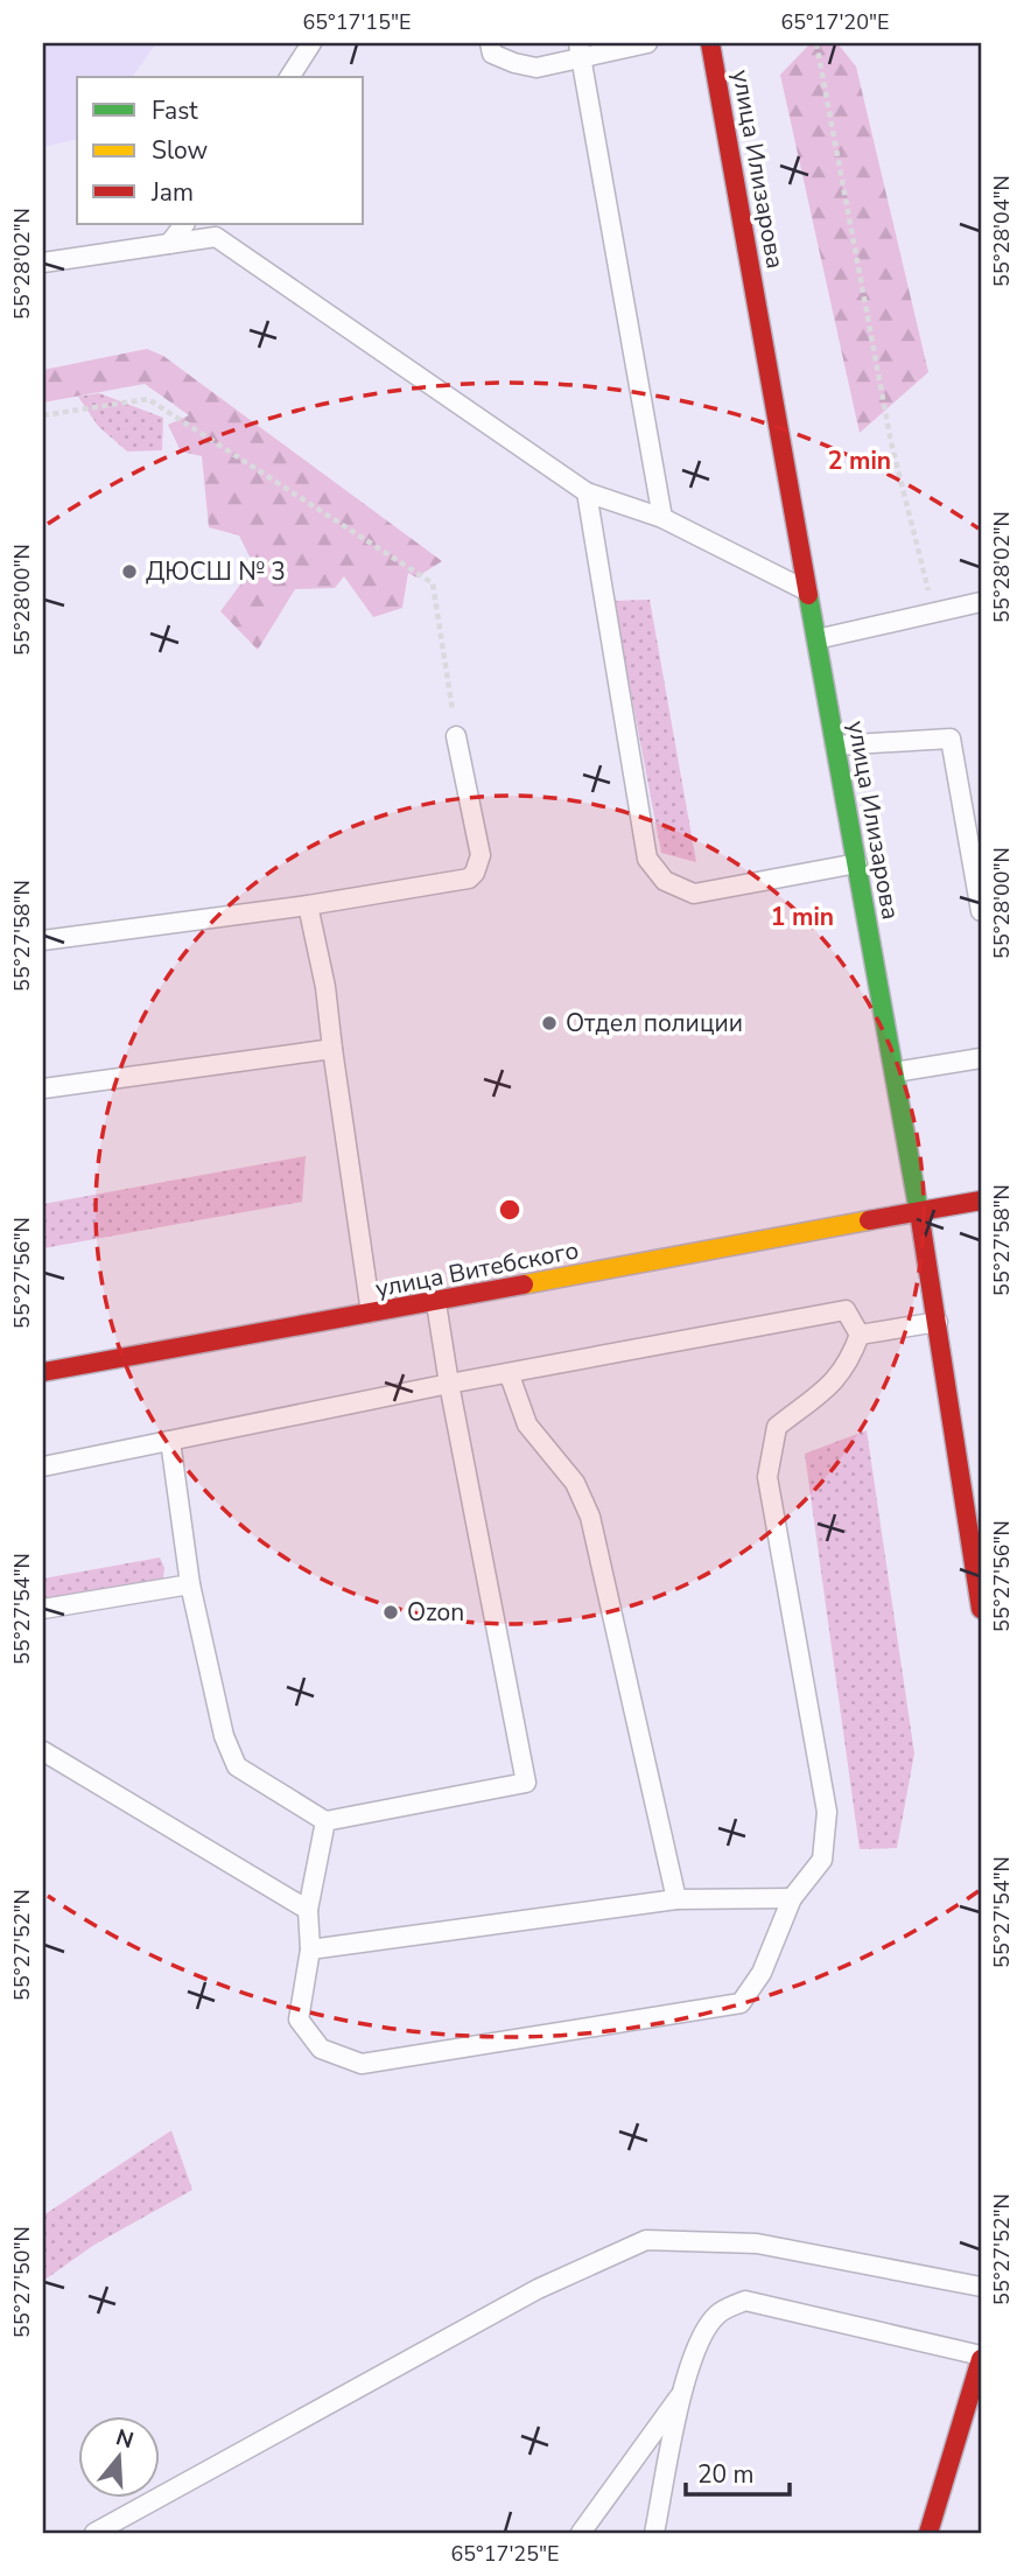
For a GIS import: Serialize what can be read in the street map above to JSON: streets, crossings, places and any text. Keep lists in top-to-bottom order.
{
  "streets": {
    "street": ["улица Илизарова", "улица Витебского"]
  },
  "crossings": [
    ["улица Илизарова", "улица Витебского"]
  ],
  "places": ["ДЮСШ № 3", "Отдел полиции", "Ozon"],
  "legend": ["Fast", "Slow", "Jam"],
  "scale_bar": "20 m",
  "north": "top",
  "coordinates": [
    "65°17'15\"E",
    "65°17'20\"E",
    "55°28'04\"N",
    "55°28'02\"N",
    "55°28'00\"N",
    "55°27'58\"N",
    "55°27'56\"N",
    "55°27'54\"N",
    "55°27'52\"N",
    "55°27'50\"N",
    "65°17'25\"E"
  ],
  "rings": ["2 min", "1 min"]
}
